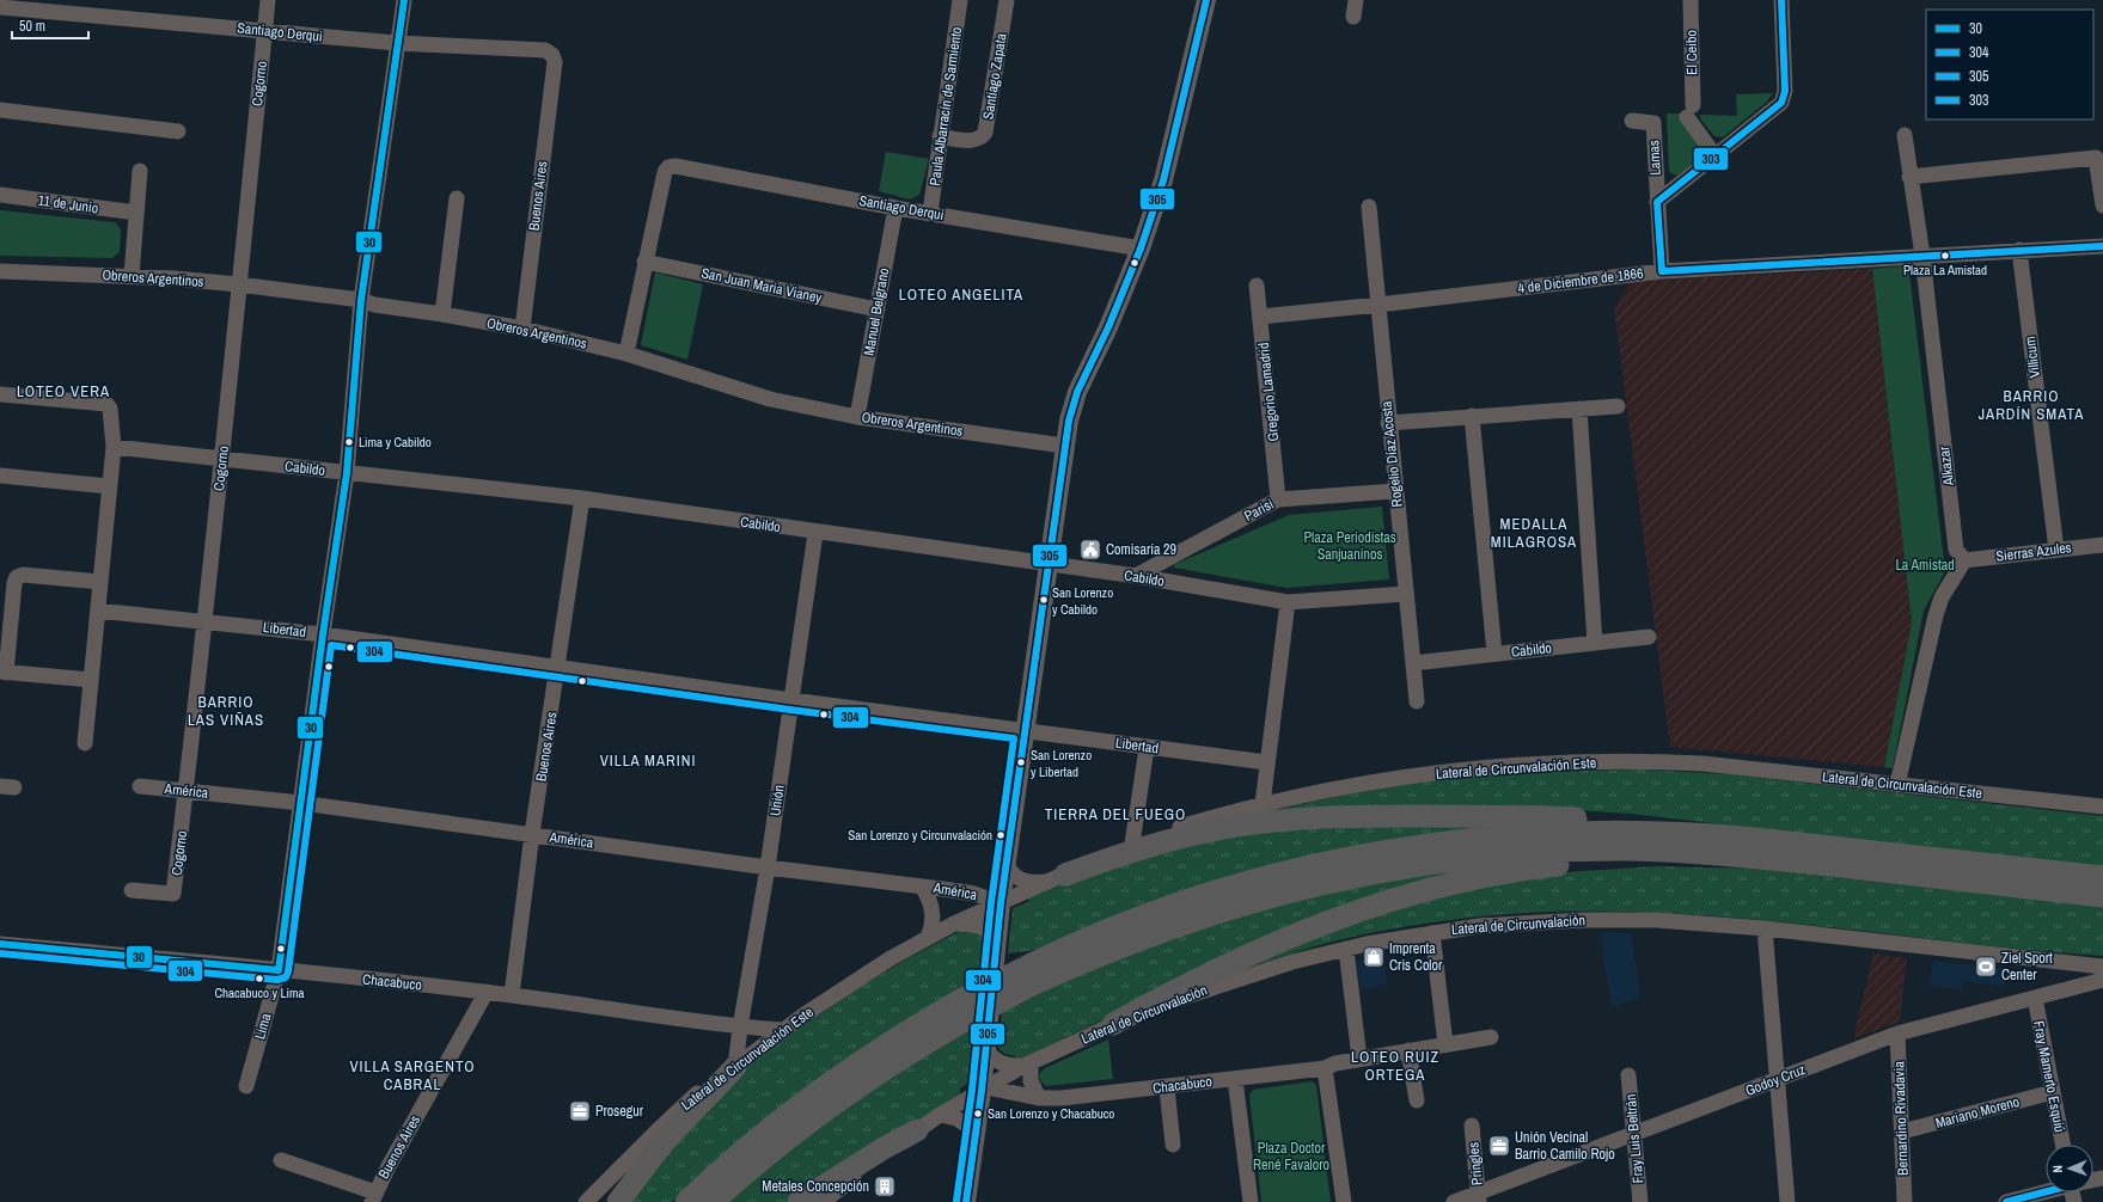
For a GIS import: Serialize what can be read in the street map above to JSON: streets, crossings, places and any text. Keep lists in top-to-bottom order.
{
  "streets": {
    "street": [
      "Santiago Derqui",
      "El Ceibo",
      "Santiago Zapata",
      "Cogorno",
      "Paula Albarracín de Sarmiento",
      "Lamas",
      "Buenos Aires",
      "11 de Junio",
      "Obreros Argentinos",
      "4 de Diciembre de 1866",
      "San Juan Maria Vianey",
      "Manuel Belgrano",
      "Villicum",
      "Gregorio Lamadrid",
      "Rogelio Díaz Acosta",
      "Alkazar",
      "Cabildo",
      "Parisi",
      "Sierras Azules",
      "Libertad",
      "Lateral de Circunvalación Este",
      "América",
      "Unión",
      "Lateral de Circunvalación",
      "Chacabuco",
      "Lima",
      "Fray Mamerto Esquiú",
      "Godoy Cruz",
      "Mariano Moreno",
      "Bernardino Rivadavia",
      "Fray Luis Beltrán",
      "Pringles"
    ]
  },
  "crossings": [
    ["Santiago Derqui", "Cogorno"],
    ["Santiago Derqui", "Paula Albarracín de Sarmiento"],
    ["Santiago Derqui", "Buenos Aires"],
    ["Santiago Derqui", "San Juan Maria Vianey"],
    ["Santiago Derqui", "Manuel Belgrano"],
    ["Santiago Derqui", "Lima"],
    ["Santiago Zapata", "Paula Albarracín de Sarmiento"],
    ["Cogorno", "Obreros Argentinos"],
    ["Cogorno", "Cabildo"],
    ["Cogorno", "Libertad"],
    ["Cogorno", "América"],
    ["Lamas", "4 de Diciembre de 1866"],
    ["Buenos Aires", "Obreros Argentinos"],
    ["Buenos Aires", "Cabildo"],
    ["Buenos Aires", "Libertad"],
    ["Buenos Aires", "América"],
    ["Buenos Aires", "Chacabuco"],
    ["Obreros Argentinos", "Manuel Belgrano"],
    ["Obreros Argentinos", "Lima"],
    ["4 de Diciembre de 1866", "Villicum"],
    ["4 de Diciembre de 1866", "Gregorio Lamadrid"],
    ["4 de Diciembre de 1866", "Rogelio Díaz Acosta"],
    ["4 de Diciembre de 1866", "Alkazar"],
    ["San Juan Maria Vianey", "Manuel Belgrano"],
    ["Villicum", "Sierras Azules"],
    ["Gregorio Lamadrid", "Parisi"],
    ["Rogelio Díaz Acosta", "Cabildo"],
    ["Rogelio Díaz Acosta", "Parisi"],
    ["Alkazar", "Sierras Azules"],
    ["Cabildo", "Parisi"],
    ["Cabildo", "Unión"],
    ["Cabildo", "Lima"],
    ["Libertad", "Unión"],
    ["Libertad", "Lima"],
    ["Lateral de Circunvalación Este", "América"],
    ["Lateral de Circunvalación Este", "Unión"],
    ["Lateral de Circunvalación Este", "Chacabuco"],
    ["América", "Unión"],
    ["América", "Lima"],
    ["Unión", "Chacabuco"],
    ["Lateral de Circunvalación", "Chacabuco"],
    ["Chacabuco", "Lima"],
    ["Fray Mamerto Esquiú", "Godoy Cruz"],
    ["Fray Mamerto Esquiú", "Mariano Moreno"],
    ["Godoy Cruz", "Bernardino Rivadavia"],
    ["Godoy Cruz", "Fray Luis Beltrán"],
    ["Godoy Cruz", "Pringles"],
    ["Mariano Moreno", "Bernardino Rivadavia"]
  ],
  "districts": [
    "LOTEO ANGELITA",
    "LOTEO VERA",
    "BARRIO JARDÍN SMATA",
    "MEDALLA MILAGROSA",
    "BARRIO LAS VIÑAS",
    "VILLA MARINI",
    "TIERRA DEL FUEGO",
    "LOTEO RUIZ ORTEGA",
    "VILLA SARGENTO CABRAL"
  ],
  "parks": ["Plaza Periodistas Sanjuaninos", "La Amistad", "Plaza Doctor René Favaloro"],
  "places": {
    "other": [
      "Plaza La Amistad",
      "Lima y Cabildo",
      "San Lorenzo y Cabildo",
      "San Lorenzo y Libertad",
      "San Lorenzo y Circunvalación",
      "Chacabuco y Lima",
      "San Lorenzo y Chacabuco"
    ],
    "public building": ["Comisaría 29"],
    "shop": ["Imprenta Cris Color"],
    "sports": ["Ziel Sport Center"],
    "office": ["Prosegur", "Unión Vecinal Barrio Camilo Rojo"],
    "building": ["Metales Concepción"]
  },
  "lines": [
    "transit line 30",
    "transit line 305",
    "transit line 303",
    "transit line 304"
  ],
  "legend": [
    "30",
    "304",
    "305",
    "303"
  ],
  "scale_bar": "50 m",
  "north": "left"
}
